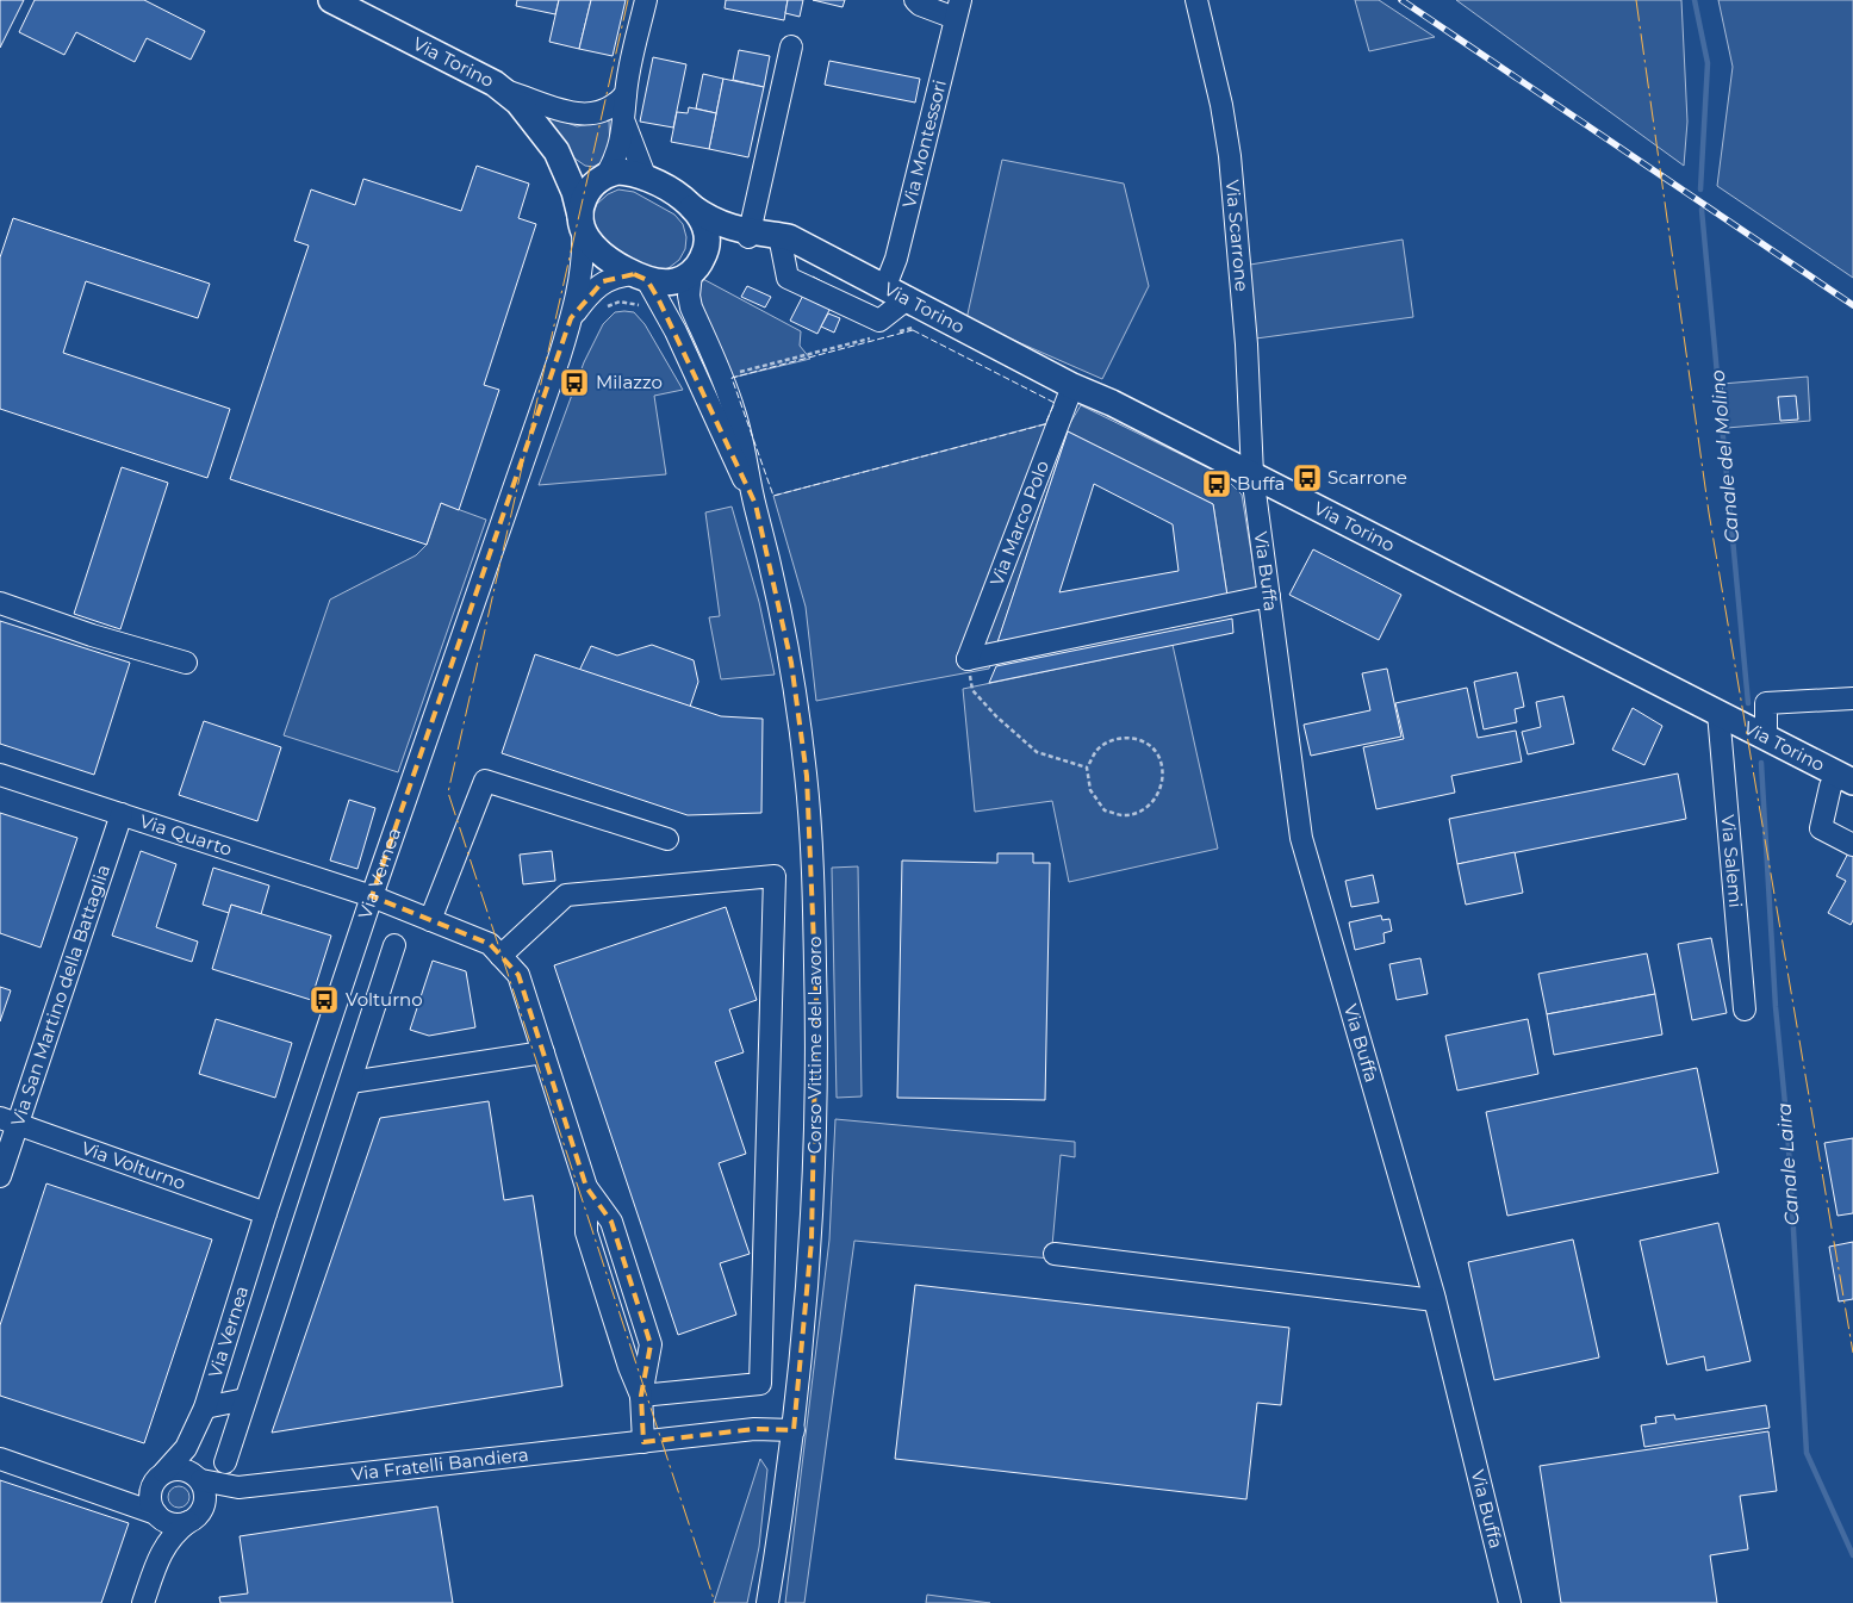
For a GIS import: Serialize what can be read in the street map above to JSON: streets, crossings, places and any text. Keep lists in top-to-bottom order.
{
  "streets": {
    "main road": ["Via Torino"],
    "street": [
      "Via Montessori",
      "Via Scarrone",
      "Via Marco Polo",
      "Via Buffa",
      "Via Quarto",
      "Via Salemi",
      "Via Vernea",
      "Via San Martino della Battaglia",
      "Corso Vittime del Lavoro",
      "Via Volturno",
      "Via Fratelli Bandiera"
    ]
  },
  "crossings": [
    ["Via Torino", "Via Montessori"],
    ["Via Torino", "Via Scarrone"],
    ["Via Torino", "Via Marco Polo"],
    ["Via Torino", "Via Buffa"],
    ["Via Torino", "Via Salemi"],
    ["Via Scarrone", "Via Buffa"],
    ["Via Quarto", "Via Vernea"],
    ["Via Quarto", "Via San Martino della Battaglia"],
    ["Via Vernea", "Via Volturno"],
    ["Via San Martino della Battaglia", "Via Volturno"],
    ["Corso Vittime del Lavoro", "Via Fratelli Bandiera"]
  ],
  "water": ["Canale del Molino", "Canale Laira"],
  "places": {
    "bus stop": [
      "Milazzo",
      "Scarrone",
      "Buffa",
      "Volturno"
    ]
  }
}
